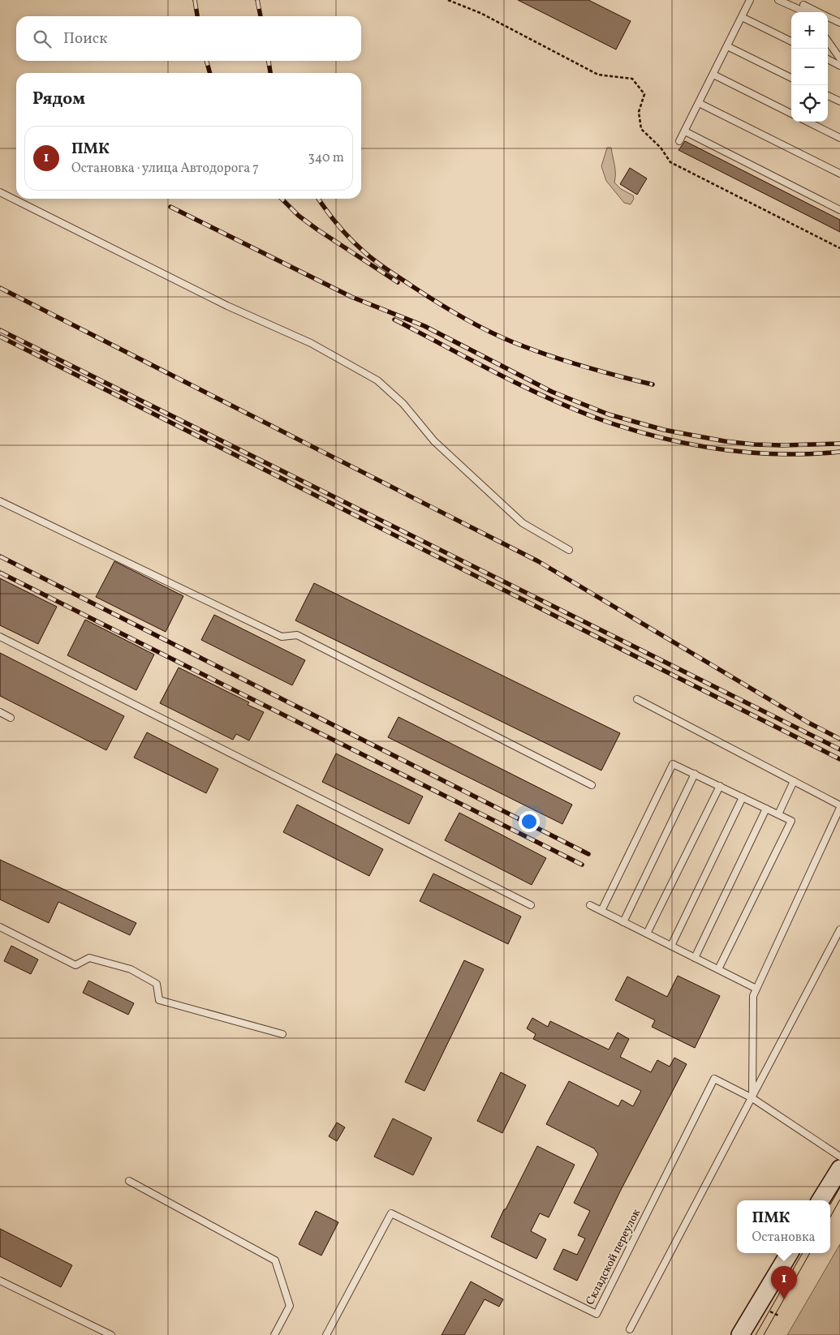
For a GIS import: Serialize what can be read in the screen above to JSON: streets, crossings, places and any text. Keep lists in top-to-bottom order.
{
  "streets": {
    "lane": ["Складской переулок"]
  },
  "page": {
    "map_buttons": ["+", "−"],
    "search": "Поиск",
    "heading": "Рядом",
    "list": [
      {
        "mark": "1",
        "name": "ПМК",
        "note": "Остановка · улица Автодорога 7",
        "value": "340 m"
      }
    ],
    "popup": ["ПМК", "Остановка"],
    "pins": "1"
  }
}
